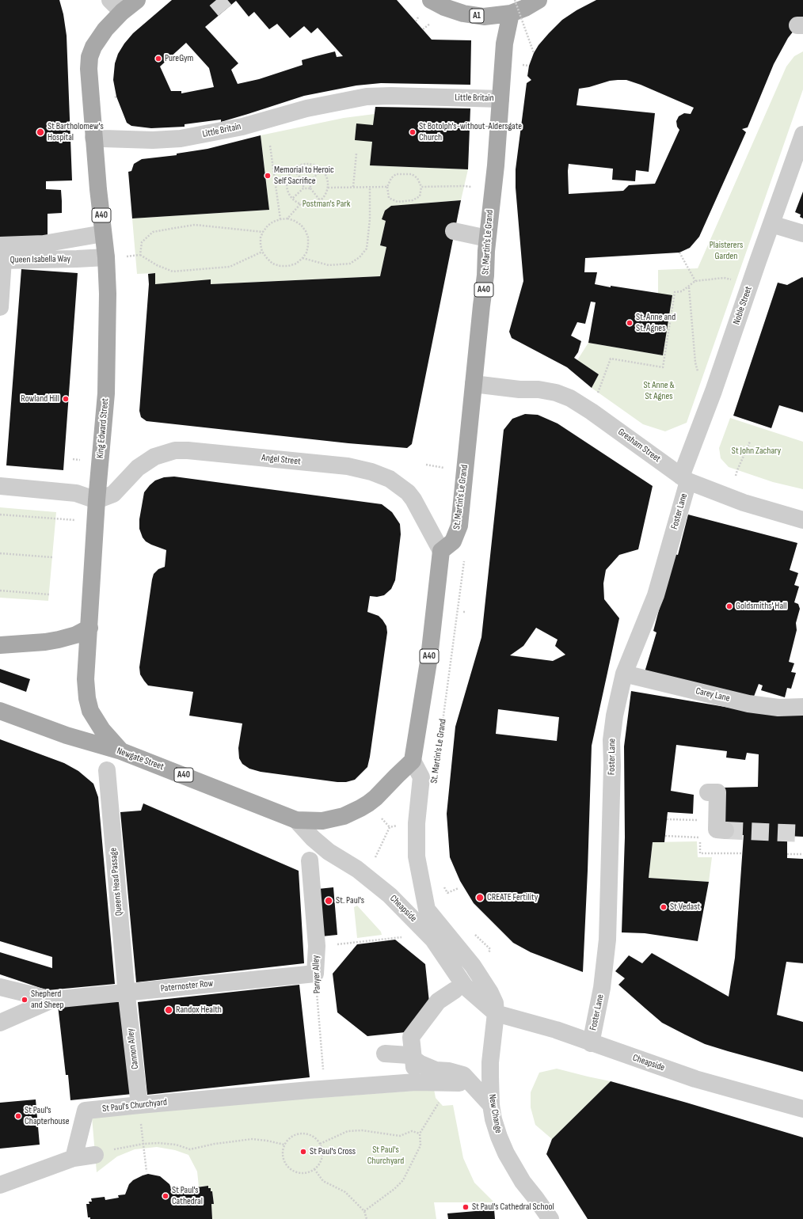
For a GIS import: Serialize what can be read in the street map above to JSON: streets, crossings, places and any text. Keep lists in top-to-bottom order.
{
  "streets": {
    "main road": [
      "A1",
      "A40",
      "St. Martin's Le Grand",
      "King Edward Street",
      "Newgate Street"
    ],
    "street": [
      "Little Britain",
      "Queen Isabella Way",
      "Noble Street",
      "Gresham Street",
      "Angel Street",
      "Foster Lane",
      "Carey Lane",
      "Queens Head Passage",
      "Cheapside",
      "Panyer Alley",
      "Paternoster Row",
      "Cannon Alley",
      "St Paul's Churchyard",
      "New Change"
    ]
  },
  "crossings": [
    ["A1", "A40"],
    ["Little Britain", "A40"],
    ["Little Britain", "St. Martin's Le Grand"],
    ["Little Britain", "King Edward Street"],
    ["A40", "St. Martin's Le Grand"],
    ["A40", "King Edward Street"],
    ["A40", "Angel Street"],
    ["A40", "Newgate Street"],
    ["A40", "Cheapside"],
    ["St. Martin's Le Grand", "Gresham Street"],
    ["St. Martin's Le Grand", "Angel Street"],
    ["Queen Isabella Way", "King Edward Street"],
    ["Noble Street", "Gresham Street"],
    ["Noble Street", "Foster Lane"],
    ["King Edward Street", "Angel Street"],
    ["Gresham Street", "Foster Lane"],
    ["Foster Lane", "Carey Lane"],
    ["Foster Lane", "Cheapside"],
    ["Newgate Street", "Cheapside"],
    ["Queens Head Passage", "Paternoster Row"],
    ["Queens Head Passage", "Cannon Alley"],
    ["Cheapside", "New Change"],
    ["Panyer Alley", "Paternoster Row"],
    ["Panyer Alley", "St Paul's Churchyard"],
    ["Paternoster Row", "Cannon Alley"],
    ["Cannon Alley", "St Paul's Churchyard"]
  ],
  "parks": [
    "Postman's Park",
    "Plaisterers Garden",
    "St Anne & St Agnes",
    "St John Zachary",
    "St Paul's Churchyard"
  ],
  "places": [
    "PureGym",
    "St Bartholomew's Hospital",
    "St Botolph's-without-Aldersgate Church",
    "Memorial to Heroic Self Sacrifice",
    "St. Anne and St. Agnes",
    "Rowland Hill",
    "Goldsmiths' Hall",
    "CREATE Fertility",
    "St. Paul's",
    "St Vedast",
    "Shepherd and Sheep",
    "Randox Health",
    "St Paul's Chapterhouse",
    "St Paul's Cross",
    "St Paul's Cathedral",
    "St Paul's Cathedral School"
  ]
}
